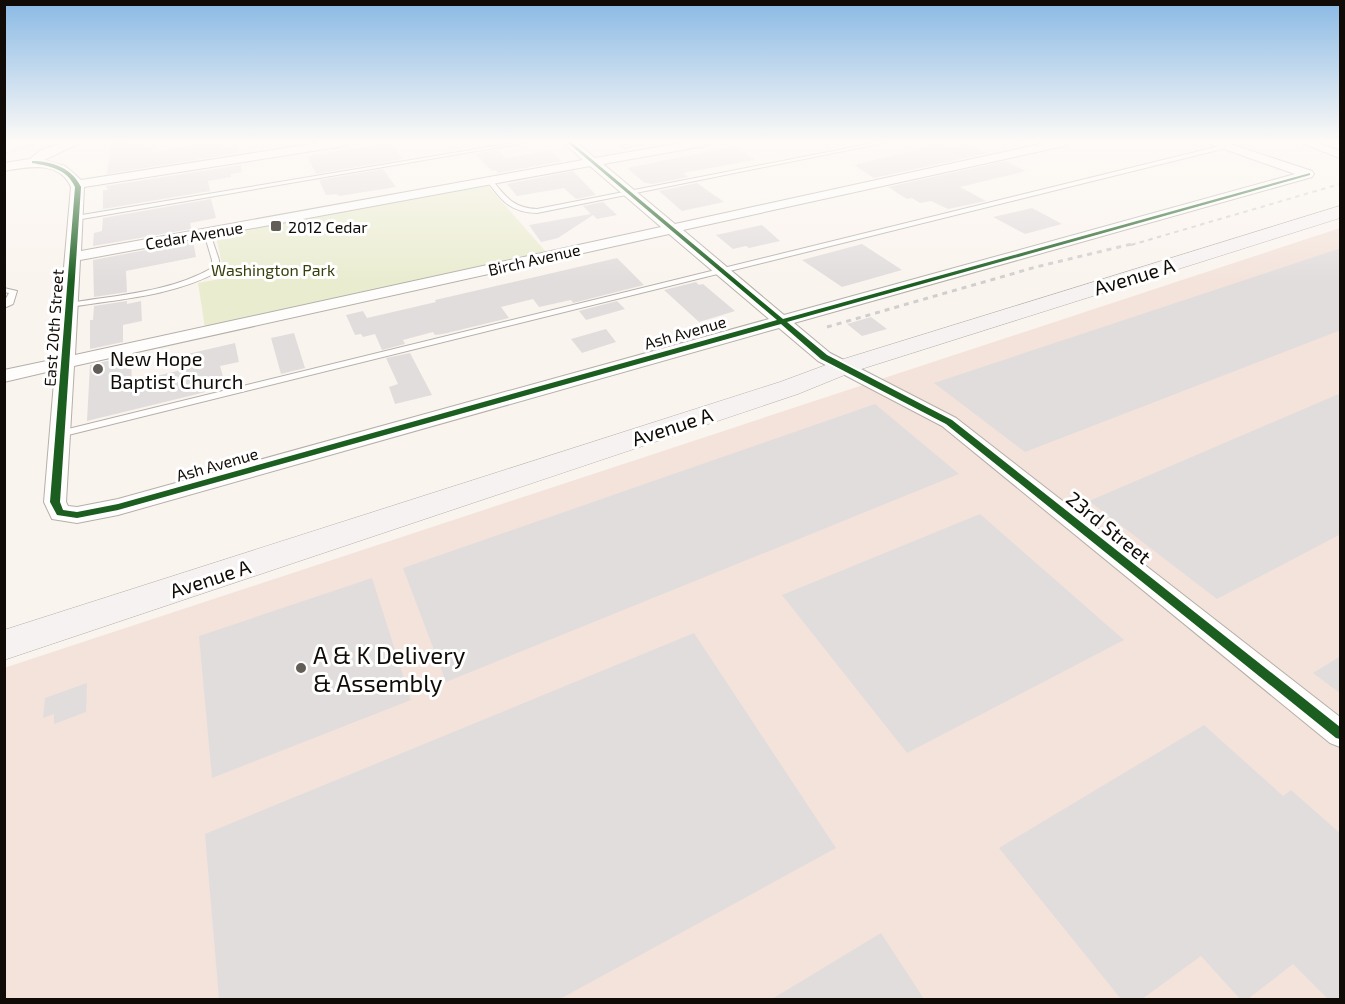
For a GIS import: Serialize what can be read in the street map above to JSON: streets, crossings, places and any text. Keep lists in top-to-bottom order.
{
  "streets": {
    "main road": ["Avenue A"],
    "street": [
      "Cedar Avenue",
      "Birch Avenue",
      "East 20th Street",
      "Ash Avenue",
      "23rd Street"
    ]
  },
  "crossings": [
    ["Cedar Avenue", "East 20th Street"],
    ["Birch Avenue", "East 20th Street"],
    ["Birch Avenue", "23rd Street"],
    ["Avenue A", "23rd Street"],
    ["East 20th Street", "Ash Avenue"],
    ["Ash Avenue", "23rd Street"]
  ],
  "parks": ["Washington Park"],
  "places": {
    "transit": ["2012 Cedar"],
    "other": ["New Hope Baptist Church", "A & K Delivery & Assembly"]
  }
}
